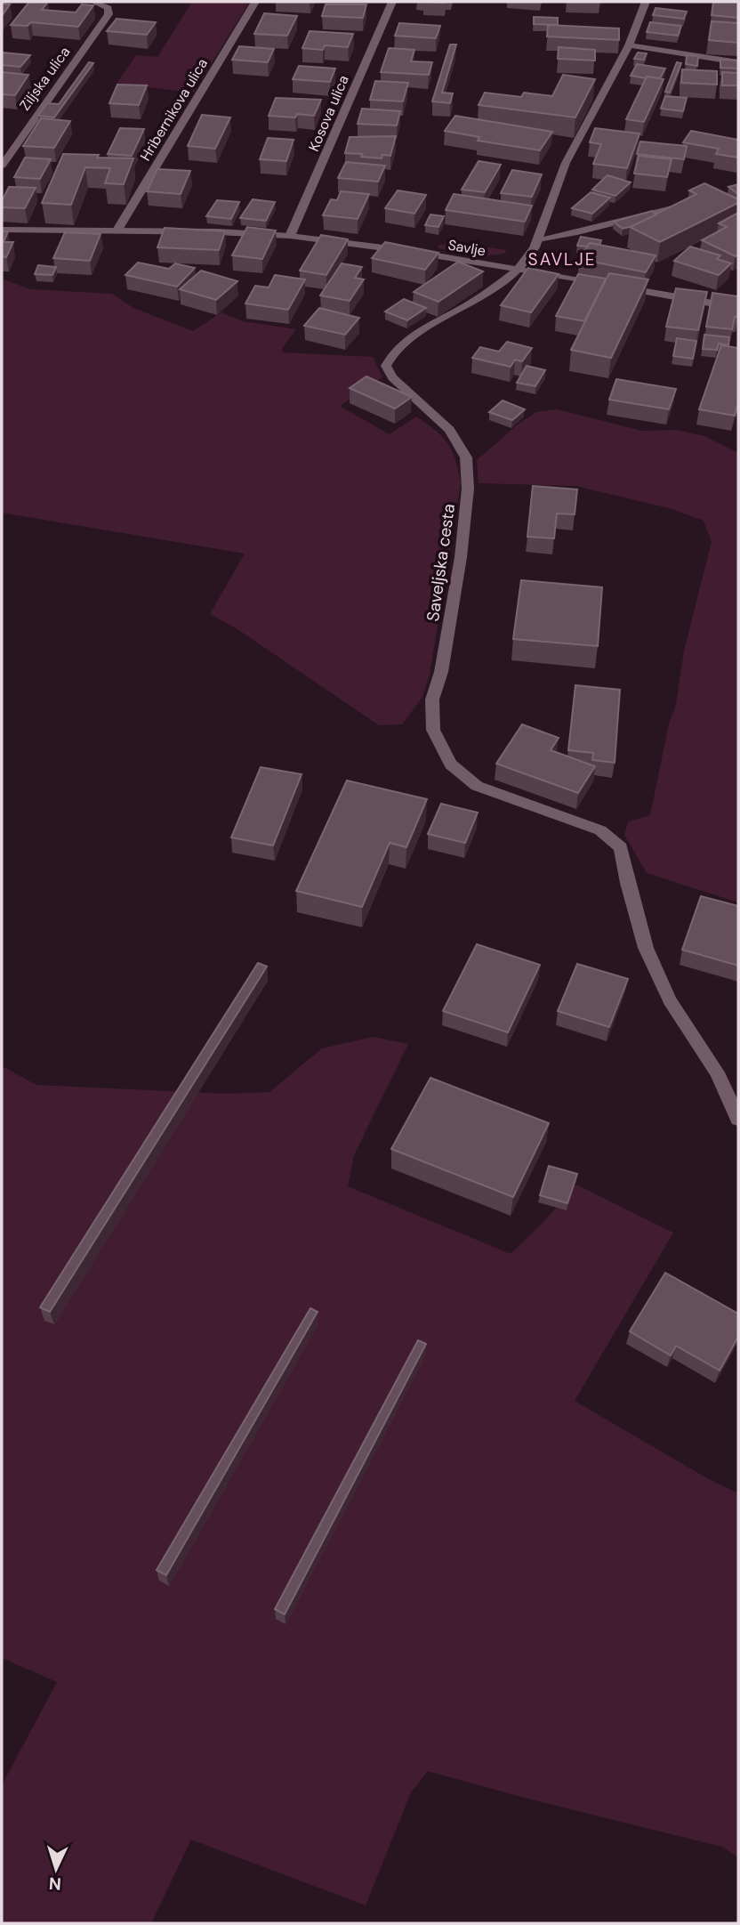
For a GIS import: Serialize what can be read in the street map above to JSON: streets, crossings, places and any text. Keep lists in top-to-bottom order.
{
  "streets": {
    "street": [
      "Ziljska ulica",
      "Hribernikova ulica",
      "Kosova ulica",
      "Savlje",
      "Saveljska cesta"
    ]
  },
  "crossings": [
    ["Hribernikova ulica", "Savlje"],
    ["Kosova ulica", "Savlje"],
    ["Savlje", "Saveljska cesta"]
  ],
  "districts": ["SAVLJE"],
  "north": "bottom"
}
